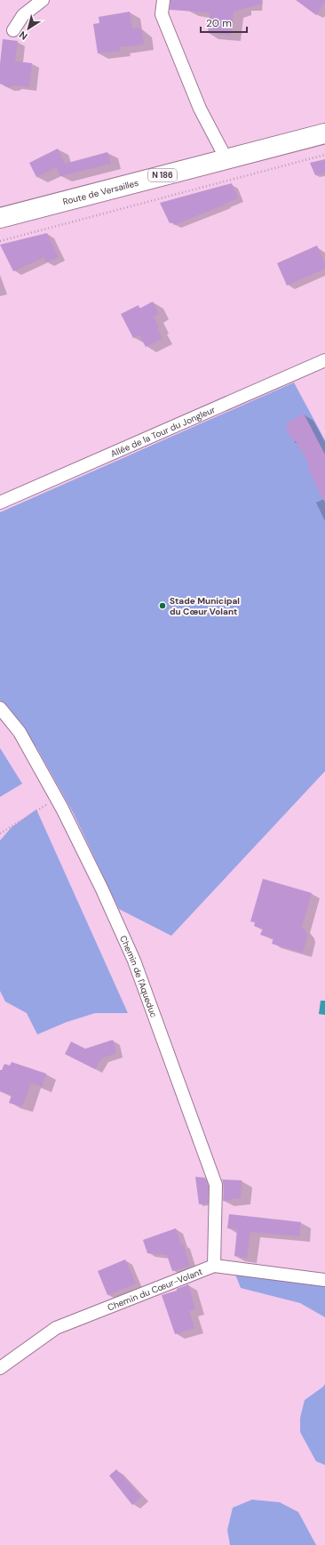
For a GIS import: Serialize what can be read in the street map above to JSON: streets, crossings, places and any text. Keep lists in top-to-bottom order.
{
  "streets": {
    "main road": ["N 186", "Route de Versailles"],
    "street": ["Allée de la Tour du Jongleur", "Chemin de l'Aqueduc", "Chemin du Cœur-Volant"]
  },
  "crossings": [
    ["Chemin de l'Aqueduc", "Chemin du Cœur-Volant"]
  ],
  "places": ["Stade Municipal du Cœur Volant"],
  "scale_bar": "20 m",
  "north": "bottom left"
}
